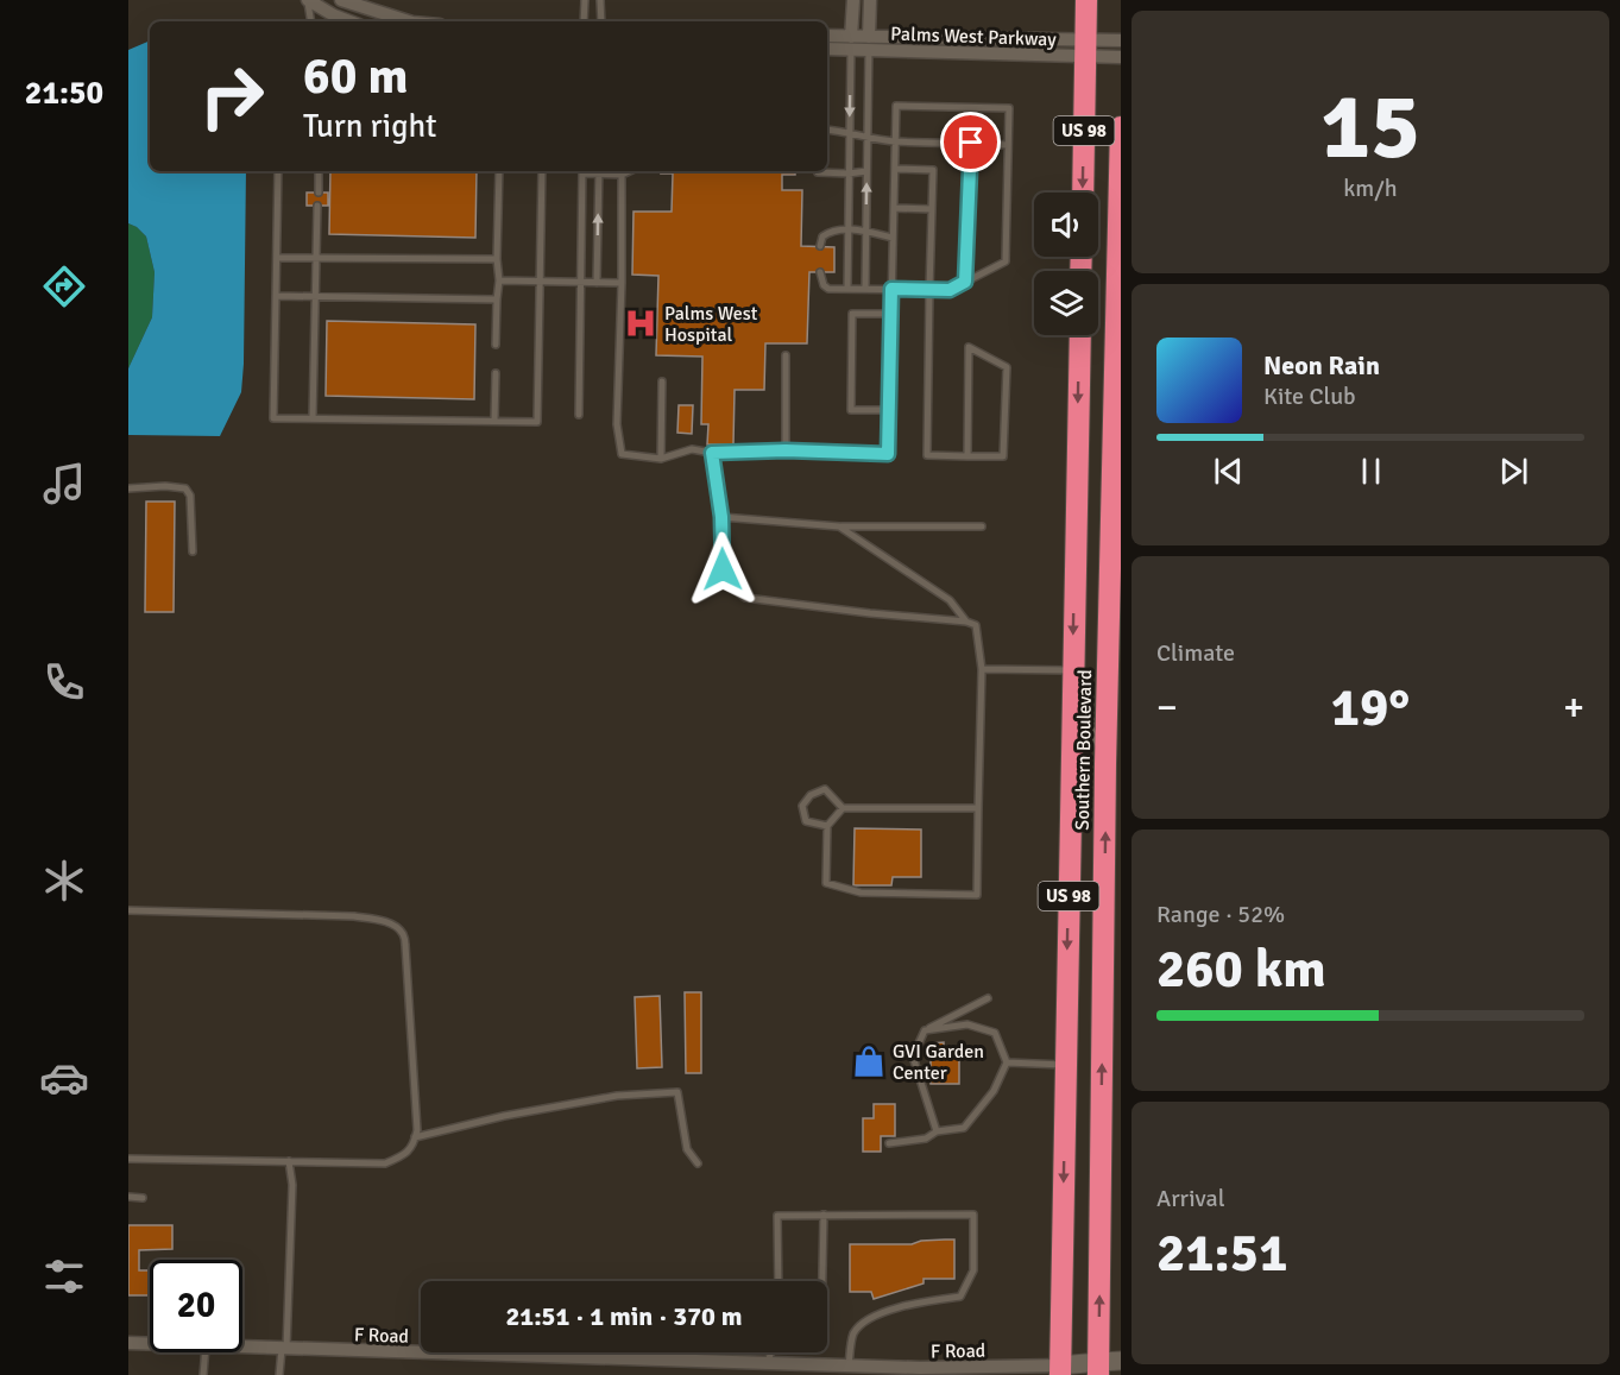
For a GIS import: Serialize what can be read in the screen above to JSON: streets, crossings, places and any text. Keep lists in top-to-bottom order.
{
  "streets": {
    "highway": ["US 98", "Southern Boulevard"],
    "street": ["Palms West Parkway", "F Road"]
  },
  "crossings": [
    ["Palms West Parkway", "US 98"],
    ["Southern Boulevard", "F Road"]
  ],
  "places": {
    "hospital": ["Palms West Hospital"],
    "shop": ["GVI Garden Center"]
  },
  "page": {
    "tabs": "21:50",
    "tile": [
      ["15", "km/h"],
      "Climate",
      ["Range · 52%", "260 km"],
      ["Arrival", "21:51"]
    ],
    "turn": ["60 m", "Turn right"],
    "song": ["Neon Rain", "Kite Club"],
    "heat": ["−", "19°", "+"],
    "limit": "20",
    "trip": "21:51 · 1 min · 370 m"
  }
}
